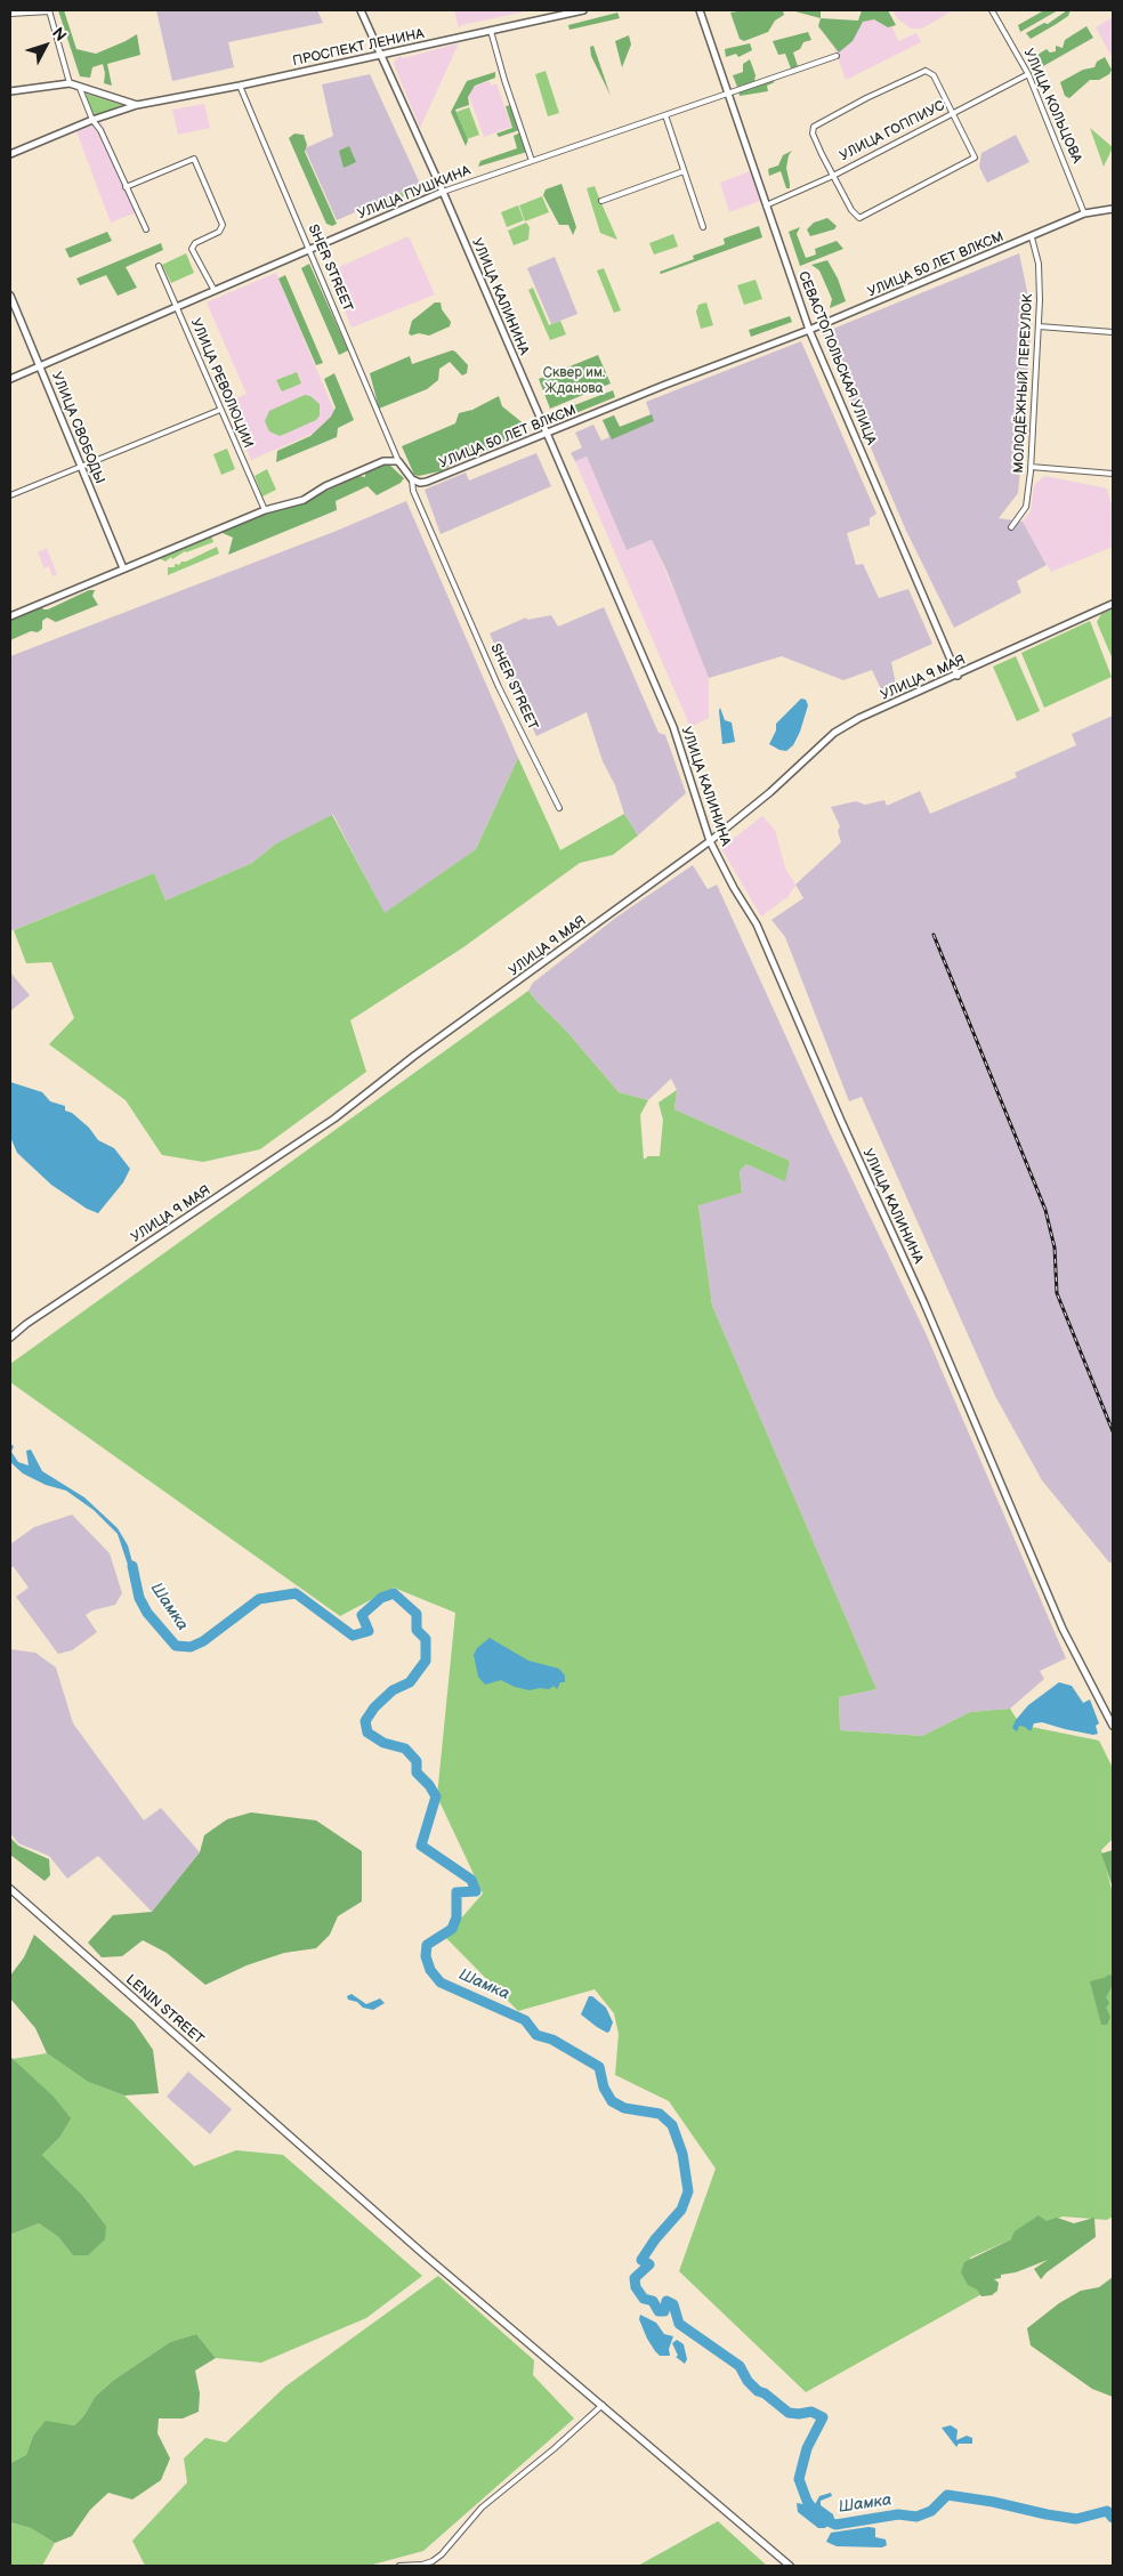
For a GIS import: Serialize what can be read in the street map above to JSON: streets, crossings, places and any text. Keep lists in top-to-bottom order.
{
  "streets": {
    "main road": ["LENIN STREET"],
    "street": [
      "ПРОСПЕКТ ЛЕНИНА",
      "УЛИЦА КОЛЬЦОВА",
      "УЛИЦА ГОППИУС",
      "УЛИЦА ПУШКИНА",
      "УЛИЦА 50 ЛЕТ ВЛКСМ",
      "SHER STREET",
      "УЛИЦА КАЛИНИНА",
      "СЕВАСТОПОЛЬСКАЯ УЛИЦА",
      "УЛИЦА РЕВОЛЮЦИИ",
      "МОЛОДЁЖНЫЙ ПЕРЕУЛОК",
      "УЛИЦА СВОБОДЫ",
      "УЛИЦА 9 МАЯ"
    ]
  },
  "crossings": [
    ["ПРОСПЕКТ ЛЕНИНА", "SHER STREET"],
    ["ПРОСПЕКТ ЛЕНИНА", "УЛИЦА КАЛИНИНА"],
    ["УЛИЦА КОЛЬЦОВА", "УЛИЦА ГОППИУС"],
    ["УЛИЦА КОЛЬЦОВА", "УЛИЦА 50 ЛЕТ ВЛКСМ"],
    ["УЛИЦА ГОППИУС", "СЕВАСТОПОЛЬСКАЯ УЛИЦА"],
    ["УЛИЦА ПУШКИНА", "SHER STREET"],
    ["УЛИЦА ПУШКИНА", "УЛИЦА КАЛИНИНА"],
    ["УЛИЦА ПУШКИНА", "СЕВАСТОПОЛЬСКАЯ УЛИЦА"],
    ["УЛИЦА ПУШКИНА", "УЛИЦА РЕВОЛЮЦИИ"],
    ["УЛИЦА ПУШКИНА", "УЛИЦА СВОБОДЫ"],
    ["УЛИЦА 50 ЛЕТ ВЛКСМ", "SHER STREET"],
    ["УЛИЦА 50 ЛЕТ ВЛКСМ", "УЛИЦА КАЛИНИНА"],
    ["УЛИЦА 50 ЛЕТ ВЛКСМ", "СЕВАСТОПОЛЬСКАЯ УЛИЦА"],
    ["УЛИЦА 50 ЛЕТ ВЛКСМ", "МОЛОДЁЖНЫЙ ПЕРЕУЛОК"],
    ["УЛИЦА КАЛИНИНА", "УЛИЦА 9 МАЯ"],
    ["СЕВАСТОПОЛЬСКАЯ УЛИЦА", "УЛИЦА 9 МАЯ"]
  ],
  "water": ["Шамка"],
  "parks": ["Сквер им. Жданова"],
  "north": "top right"
}
